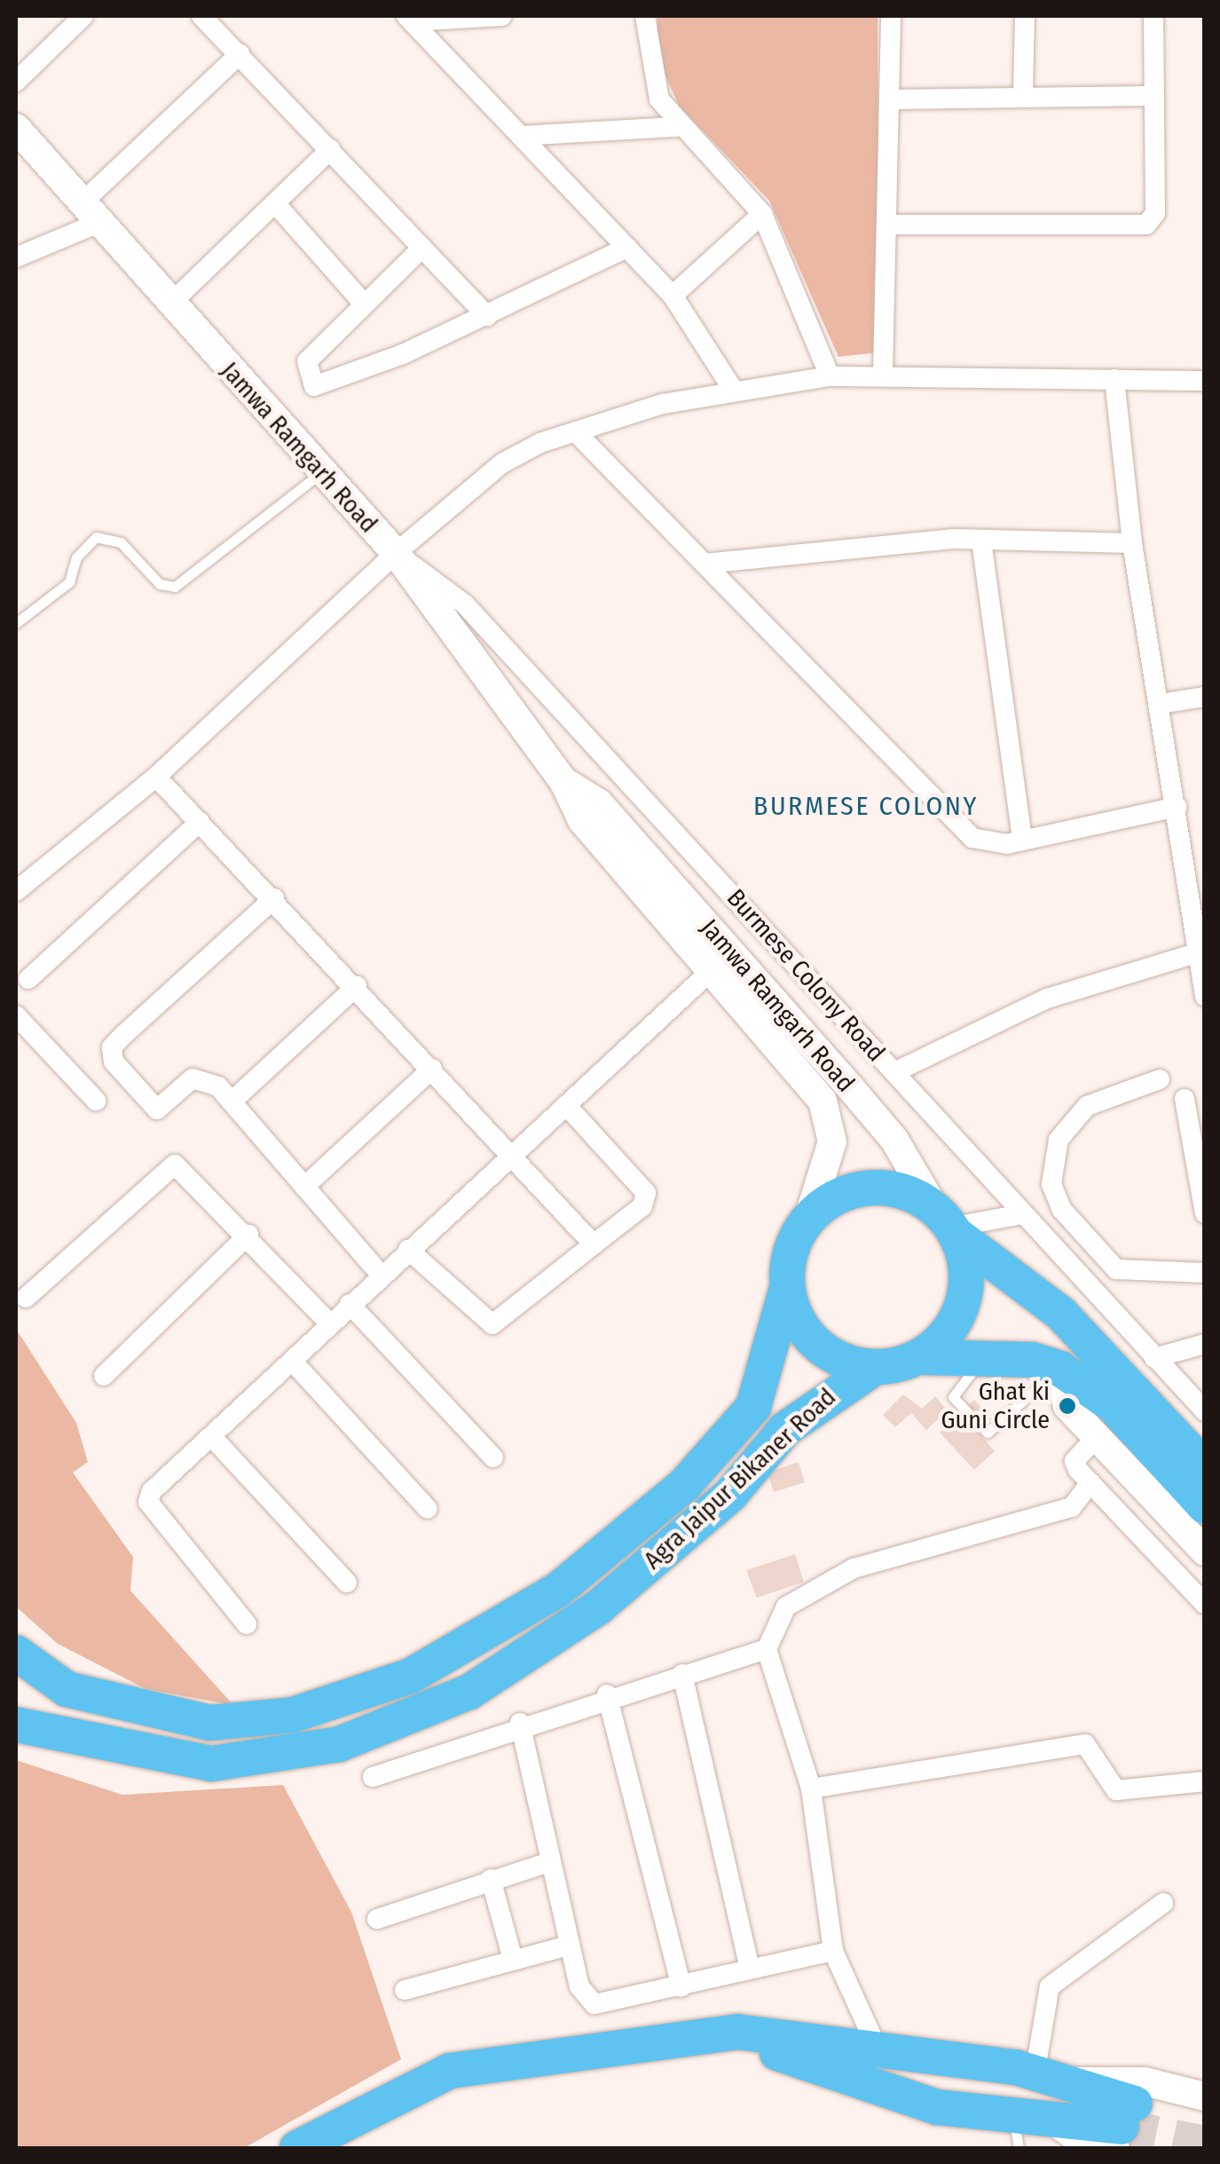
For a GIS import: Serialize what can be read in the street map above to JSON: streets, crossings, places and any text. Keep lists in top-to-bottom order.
{
  "streets": {
    "highway": ["Jamwa Ramgarh Road", "Agra Jaipur Bikaner Road"],
    "street": ["Burmese Colony Road"]
  },
  "crossings": [
    ["Jamwa Ramgarh Road", "Burmese Colony Road"],
    ["Jamwa Ramgarh Road", "Agra Jaipur Bikaner Road"]
  ],
  "districts": ["BURMESE COLONY"],
  "places": ["Ghat ki Guni Circle"]
}
